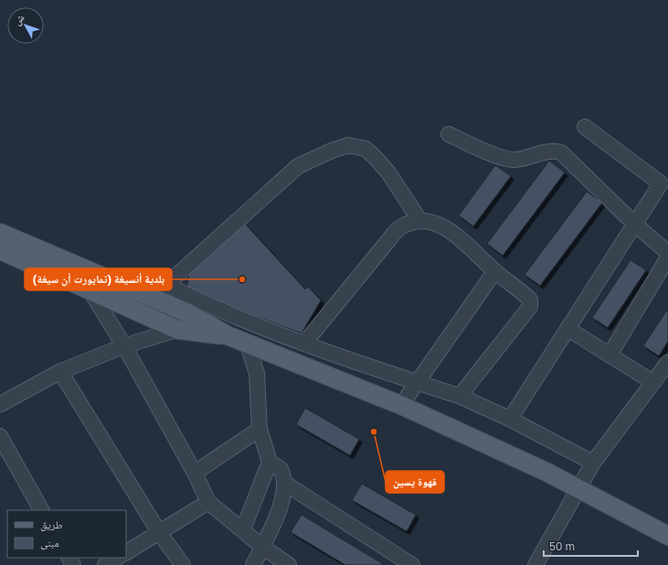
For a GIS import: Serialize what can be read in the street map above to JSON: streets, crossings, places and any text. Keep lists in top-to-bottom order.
{
  "places": ["بلدية أنسيغة (تمايورت أن سيغة)", "قهوة يسين"],
  "legend": ["طريق", "مبنى"],
  "scale_bar": "50 m",
  "north": "top left"
}
